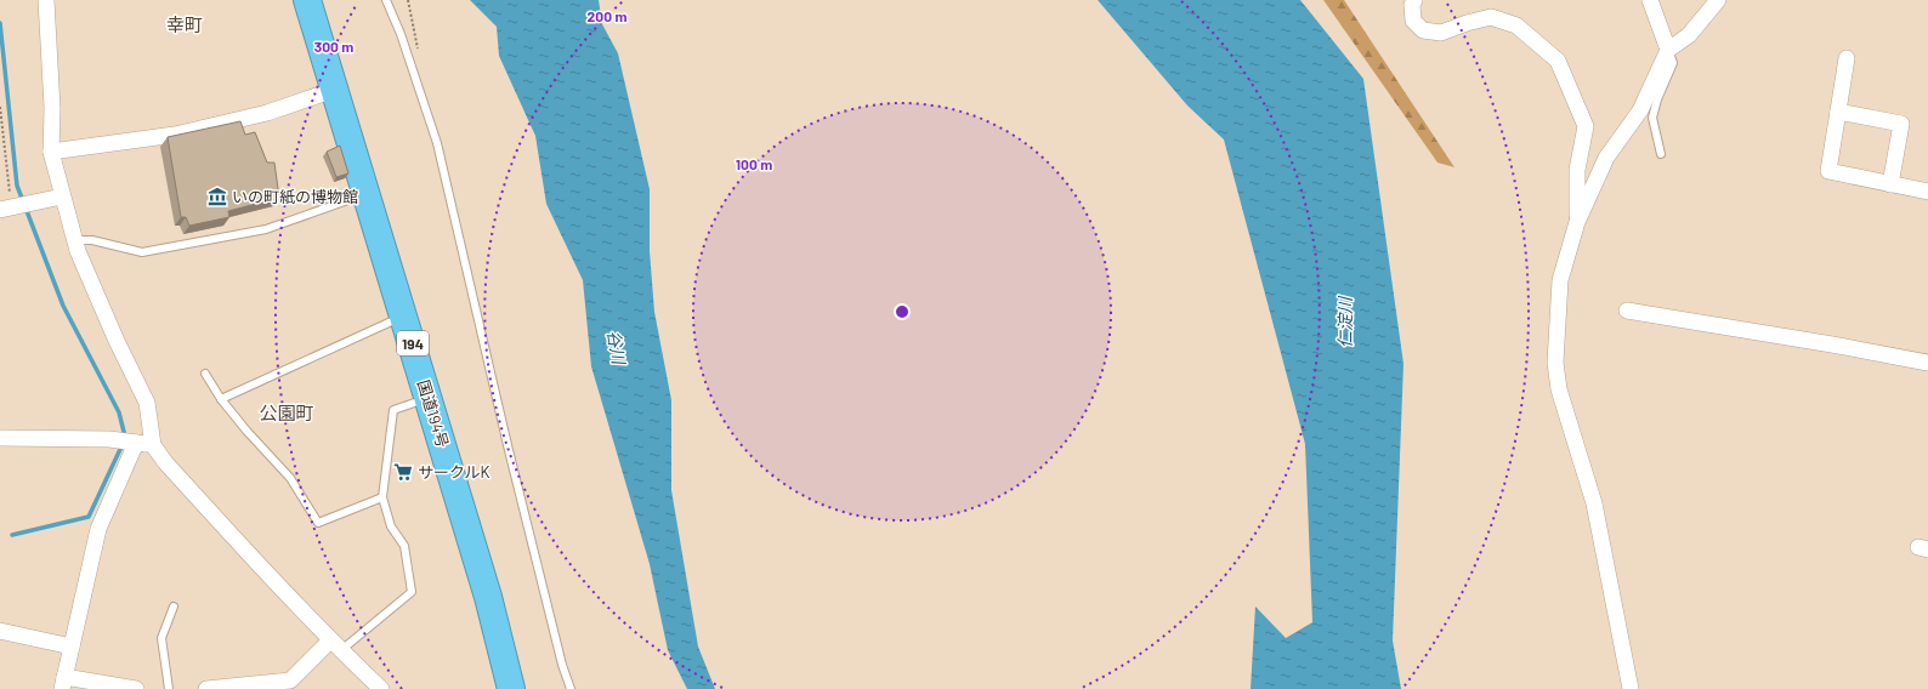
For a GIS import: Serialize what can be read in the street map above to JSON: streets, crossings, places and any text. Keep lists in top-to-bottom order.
{
  "streets": {
    "highway": ["194", "国道194号"]
  },
  "districts": ["幸町", "公園町"],
  "water": ["仁淀川", "谷川"],
  "places": {
    "museum": ["いの町紙の博物館"],
    "supermarket": ["サークルK"]
  },
  "rings": ["200 m", "300 m", "100 m"]
}
